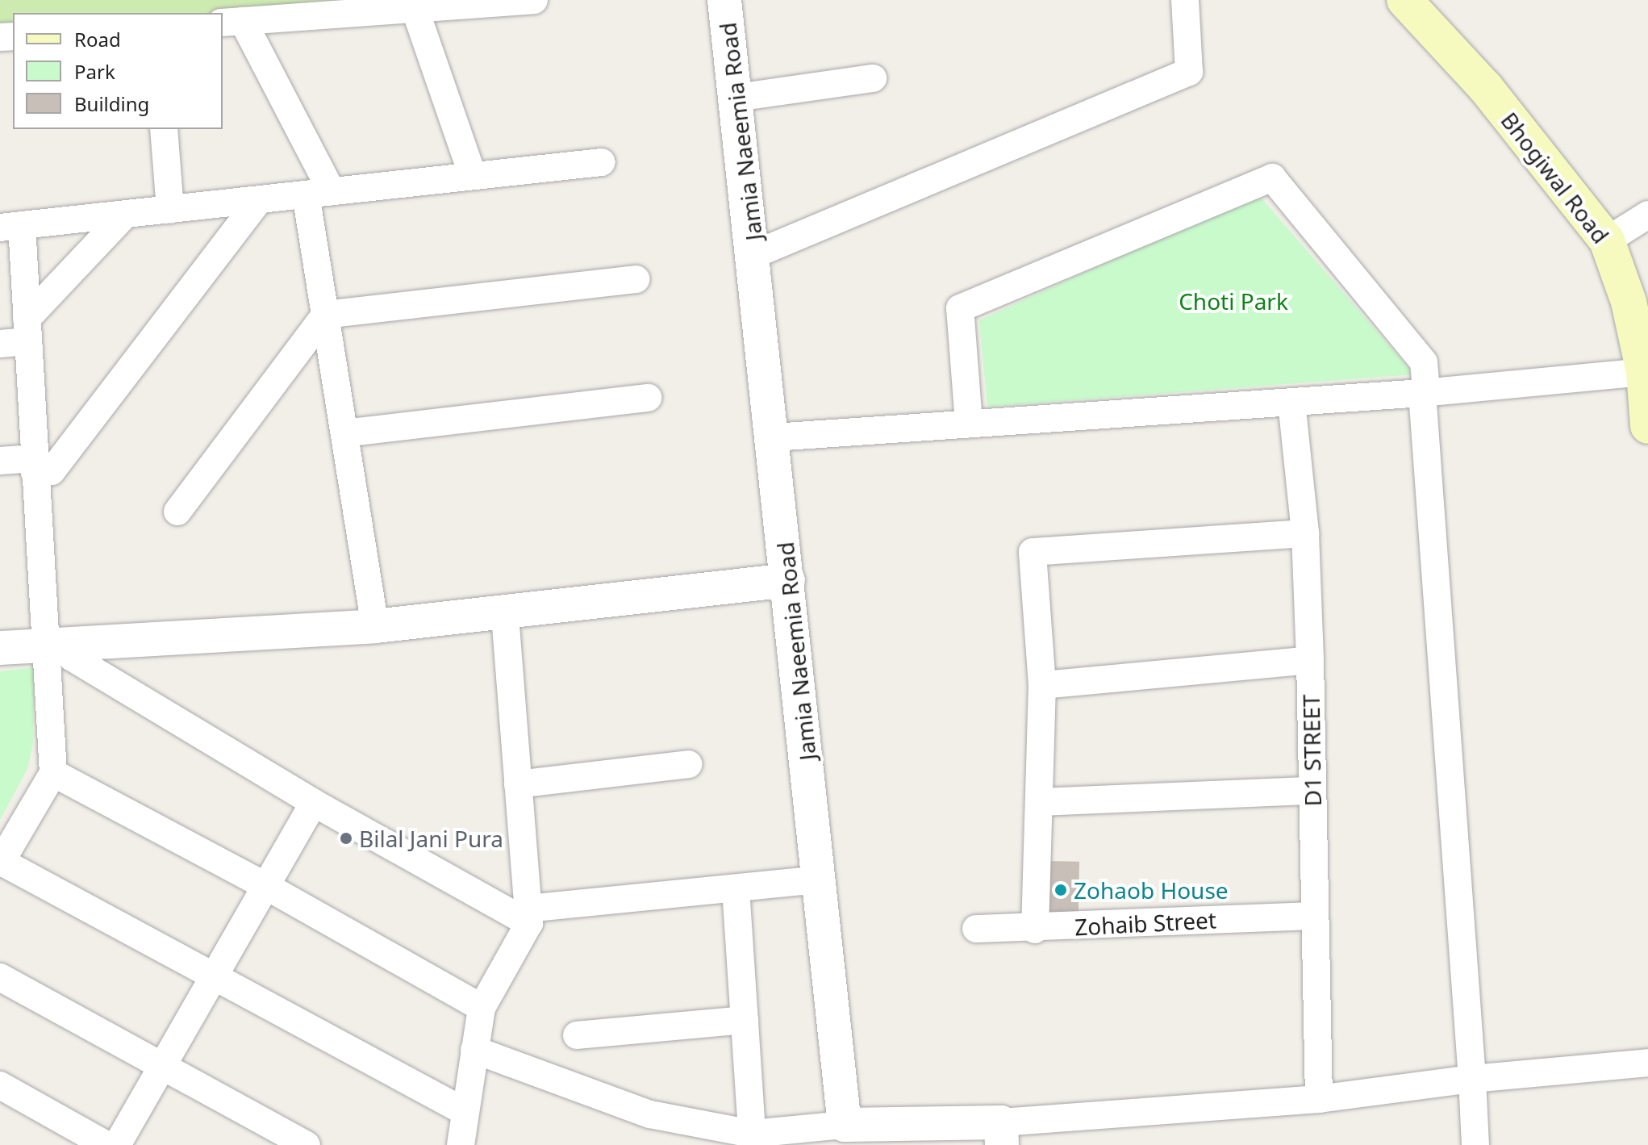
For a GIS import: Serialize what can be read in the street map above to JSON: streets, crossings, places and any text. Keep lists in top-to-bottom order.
{
  "streets": {
    "main road": ["Bhogiwal Road"],
    "street": ["Jamia Naeemia Road", "D1 STREET", "Zohaib Street"]
  },
  "crossings": [
    ["D1 STREET", "Zohaib Street"]
  ],
  "parks": ["Choti Park"],
  "places": ["Bilal Jani Pura", "Zohaob House"],
  "legend": ["Road", "Park", "Building"]
}
